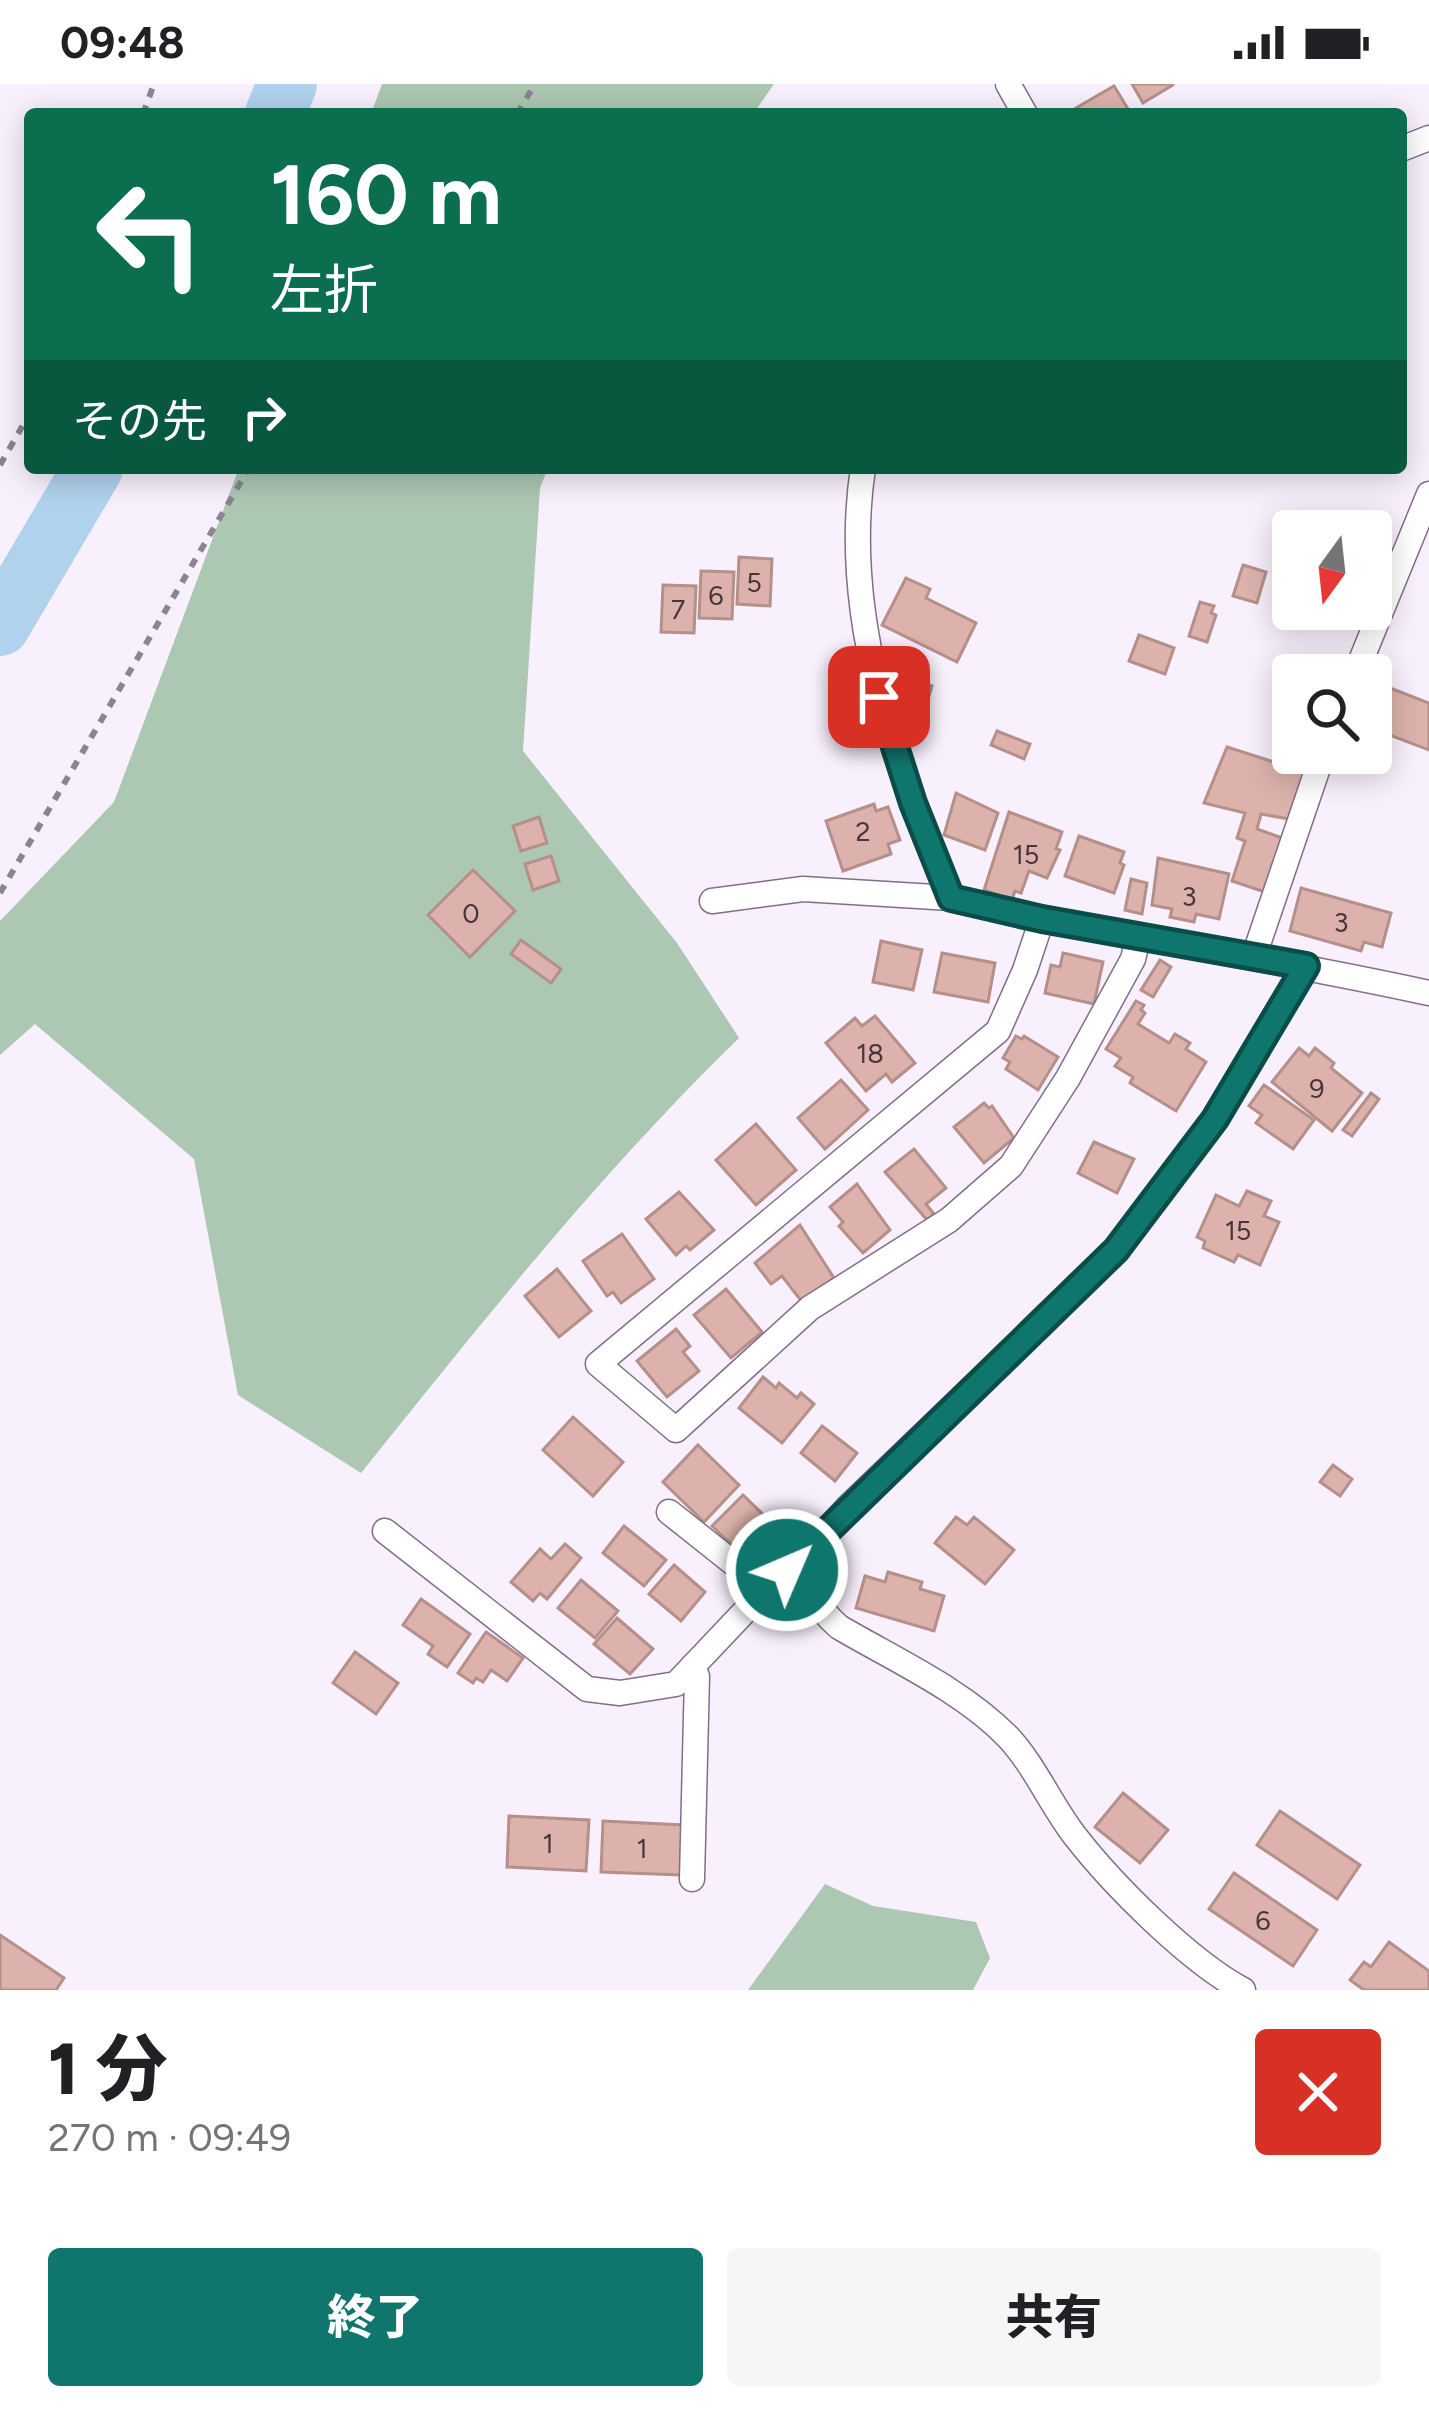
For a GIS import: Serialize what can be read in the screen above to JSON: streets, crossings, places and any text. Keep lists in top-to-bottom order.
{
  "house_numbers": [
    "5",
    "6",
    "7",
    "2",
    "15",
    "3",
    "0",
    "3",
    "18",
    "9",
    "15",
    "1",
    "1",
    "6"
  ],
  "north": "bottom",
  "page": {
    "status": "09:48",
    "turn": ["160 m", "左折"],
    "then": "その先",
    "heading": ["1 分", "270 m · 09:49"],
    "buttons": ["終了", "共有"]
  }
}
